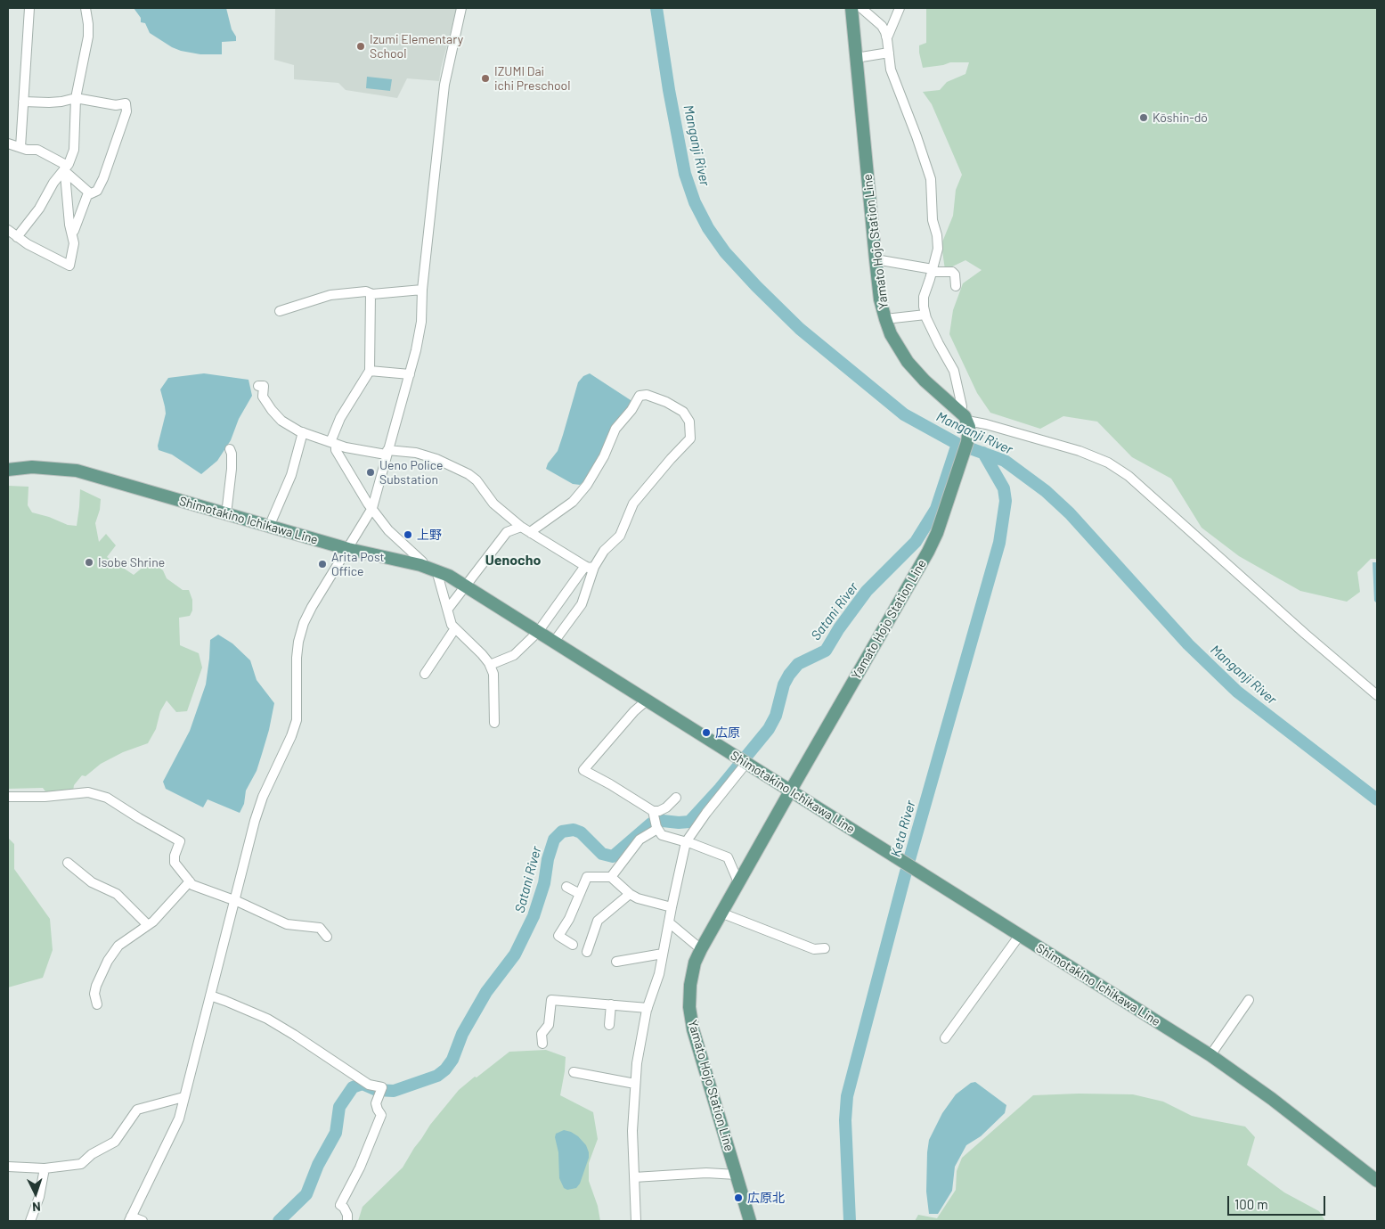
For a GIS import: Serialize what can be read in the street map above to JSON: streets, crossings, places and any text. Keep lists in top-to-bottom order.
{
  "streets": {
    "main road": ["Yamato Hojo Station Line", "Shimotakino Ichikawa Line"]
  },
  "crossings": [
    ["Yamato Hojo Station Line", "Shimotakino Ichikawa Line"]
  ],
  "districts": ["Uenocho"],
  "water": ["Manganji River", "Satani River", "Keta River"],
  "places": [
    "Izumi Elementary School",
    "IZUMI Dai ichi Preschool",
    "Kōshin-dō",
    "Ueno Police Substation",
    "上野",
    "Isobe Shrine",
    "Arita Post Office",
    "広原",
    "広原北"
  ],
  "scale_bar": "100 m",
  "north": "bottom"
}
